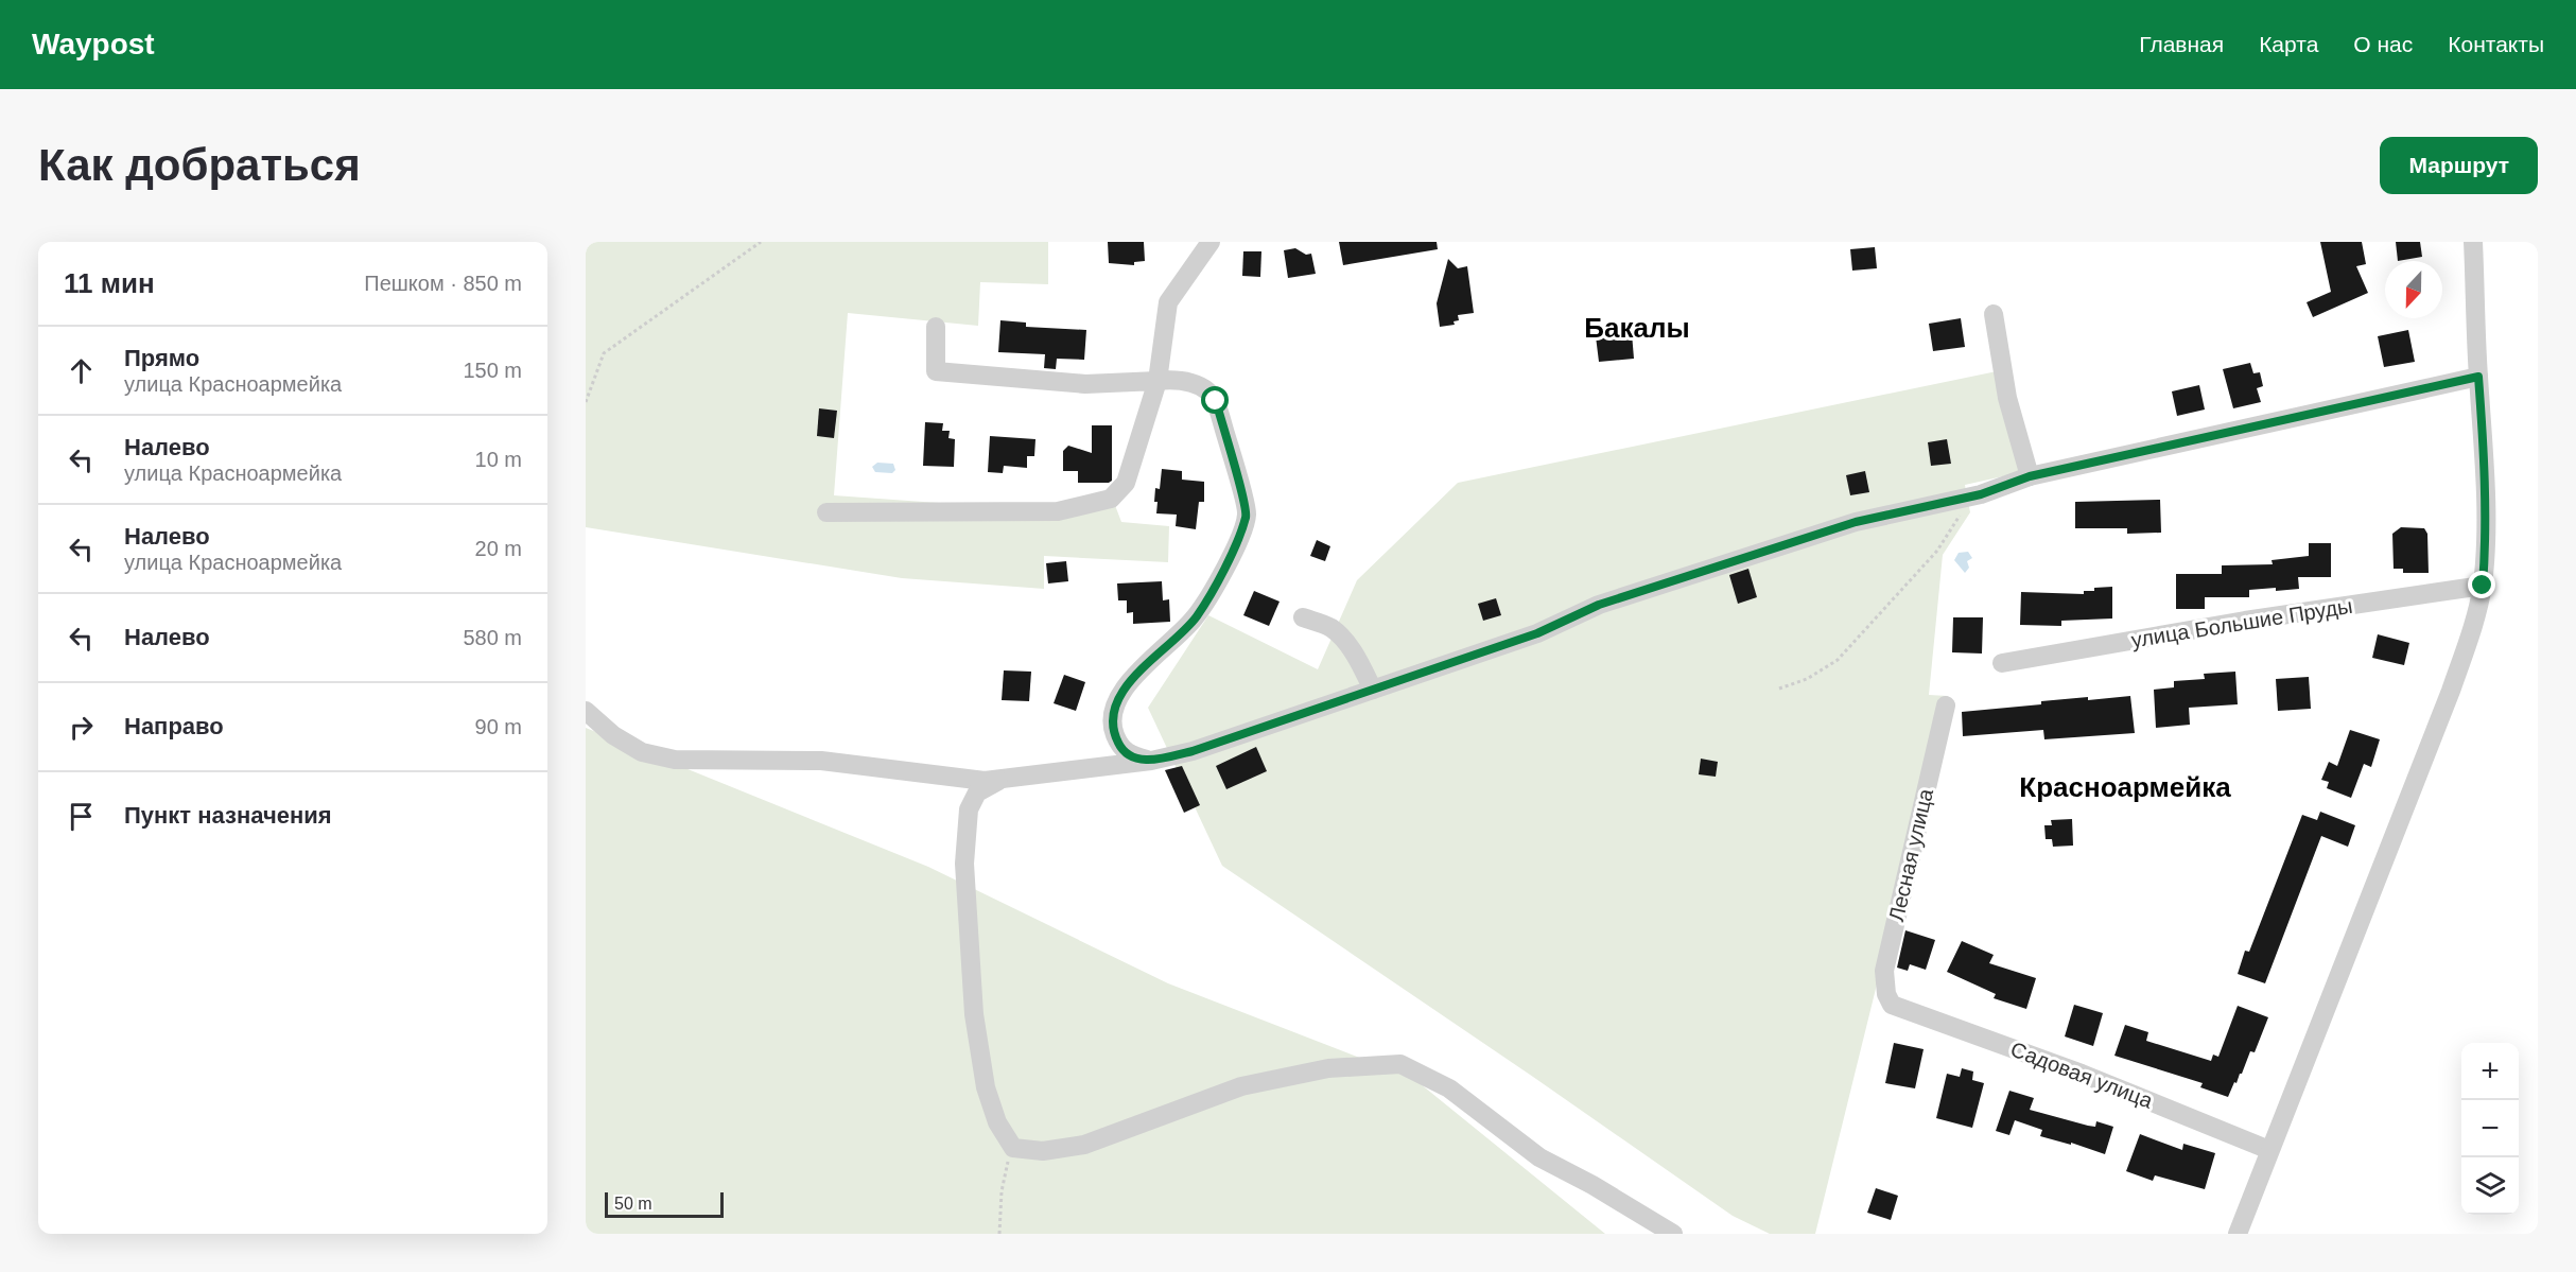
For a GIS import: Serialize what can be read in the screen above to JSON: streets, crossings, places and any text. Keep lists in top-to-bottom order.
{
  "streets": {
    "street": ["улица Большие Пруды", "Лесная улица", "Садовая улица"]
  },
  "crossings": [
    ["Лесная улица", "Садовая улица"]
  ],
  "districts": ["Бакалы", "Красноармейка"],
  "scale_bar": "50 m",
  "north": "bottom",
  "page": {
    "header": "Waypost",
    "nav": [
      "Главная",
      "Карта",
      "О нас",
      "Контакты"
    ],
    "buttons": "Маршрут",
    "title": "Как добраться",
    "heading": ["11 мин", "Пешком · 850 m"],
    "list": [
      ["Прямо", "улица Красноармейка", "150 m"],
      ["Налево", "улица Красноармейка", "10 m"],
      ["Налево", "улица Красноармейка", "20 m"],
      ["Налево", "580 m"],
      ["Направо", "90 m"],
      "Пункт назначения"
    ],
    "map_buttons": ["+", "−"],
    "scale": "50 m"
  }
}
